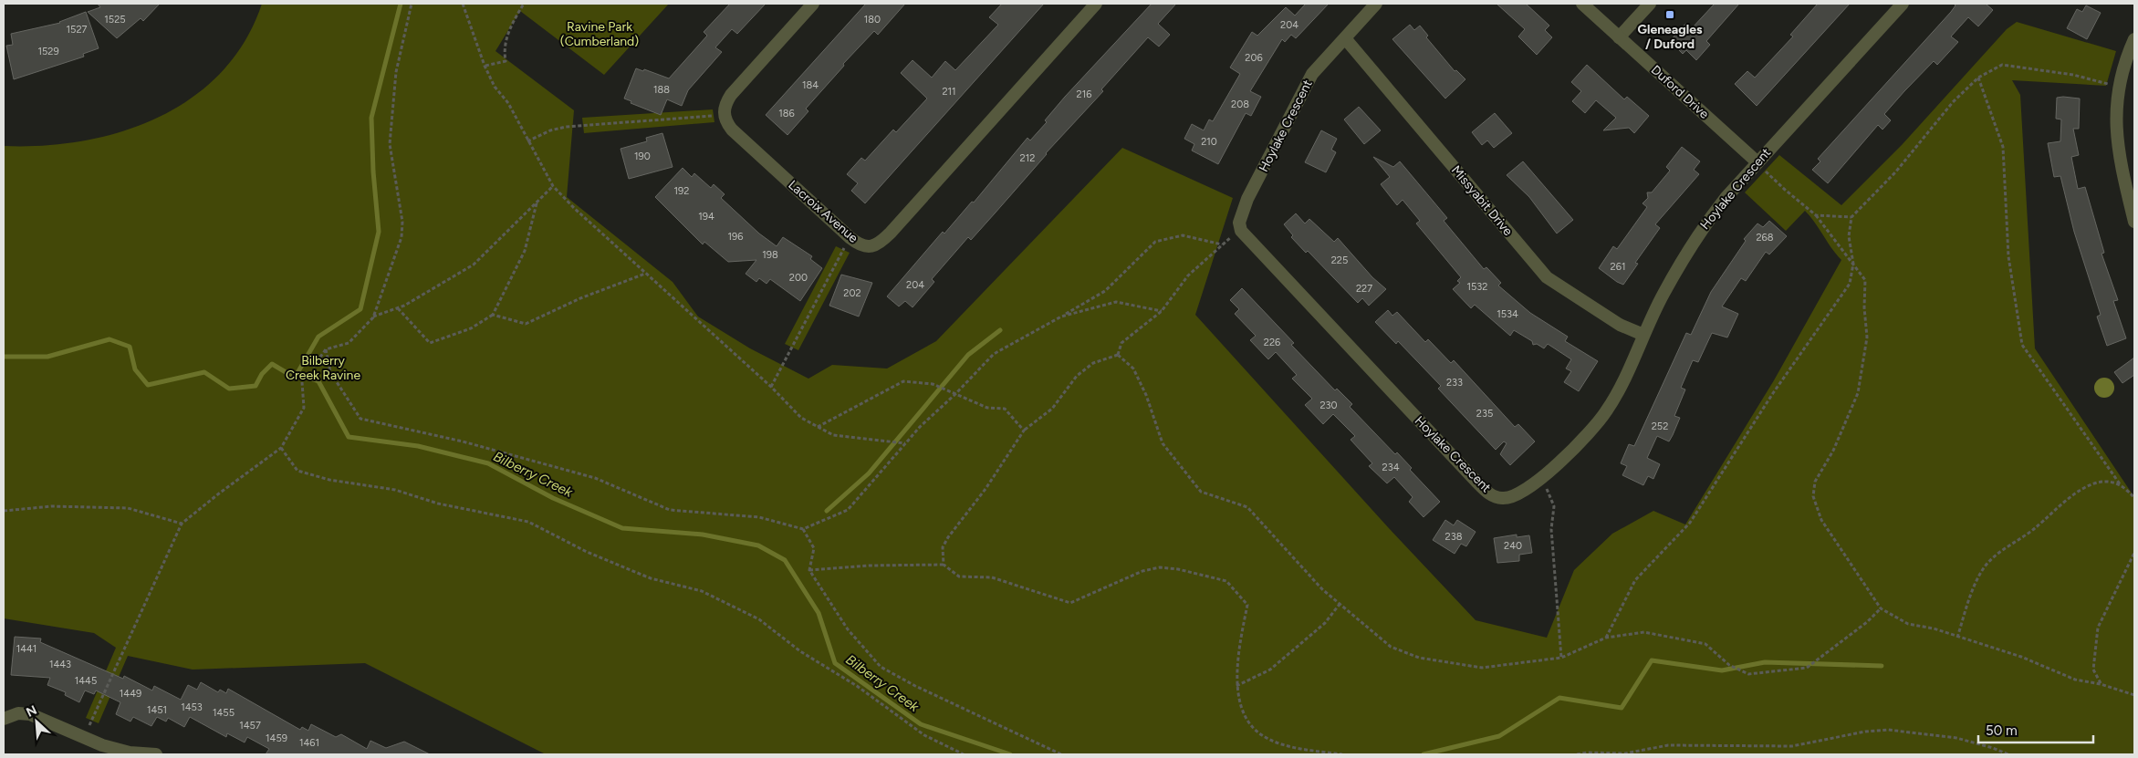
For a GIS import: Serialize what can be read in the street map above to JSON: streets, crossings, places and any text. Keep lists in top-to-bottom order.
{
  "streets": {
    "street": [
      "Duford Drive",
      "Hoylake Crescent",
      "Missyabit Drive",
      "Lacroix Avenue"
    ]
  },
  "crossings": [
    ["Duford Drive", "Hoylake Crescent"],
    ["Hoylake Crescent", "Missyabit Drive"]
  ],
  "water": ["Bilberry Creek"],
  "parks": ["Ravine Park (Cumberland)", "Bilberry Creek Ravine"],
  "places": {
    "transit": ["Gleneagles / Duford"]
  },
  "house_numbers": [
    "1525",
    "180",
    "204",
    "1527",
    "1529",
    "206",
    "184",
    "188",
    "211",
    "216",
    "208",
    "186",
    "210",
    "190",
    "212",
    "192",
    "194",
    "196",
    "268",
    "198",
    "225",
    "261",
    "200",
    "204",
    "1532",
    "227",
    "202",
    "1534",
    "226",
    "233",
    "230",
    "235",
    "252",
    "234",
    "238",
    "240",
    "1441",
    "1443",
    "1445",
    "1449",
    "1453",
    "1451",
    "1455",
    "1457",
    "1459",
    "1461"
  ],
  "scale_bar": "50 m",
  "north": "top left"
}
